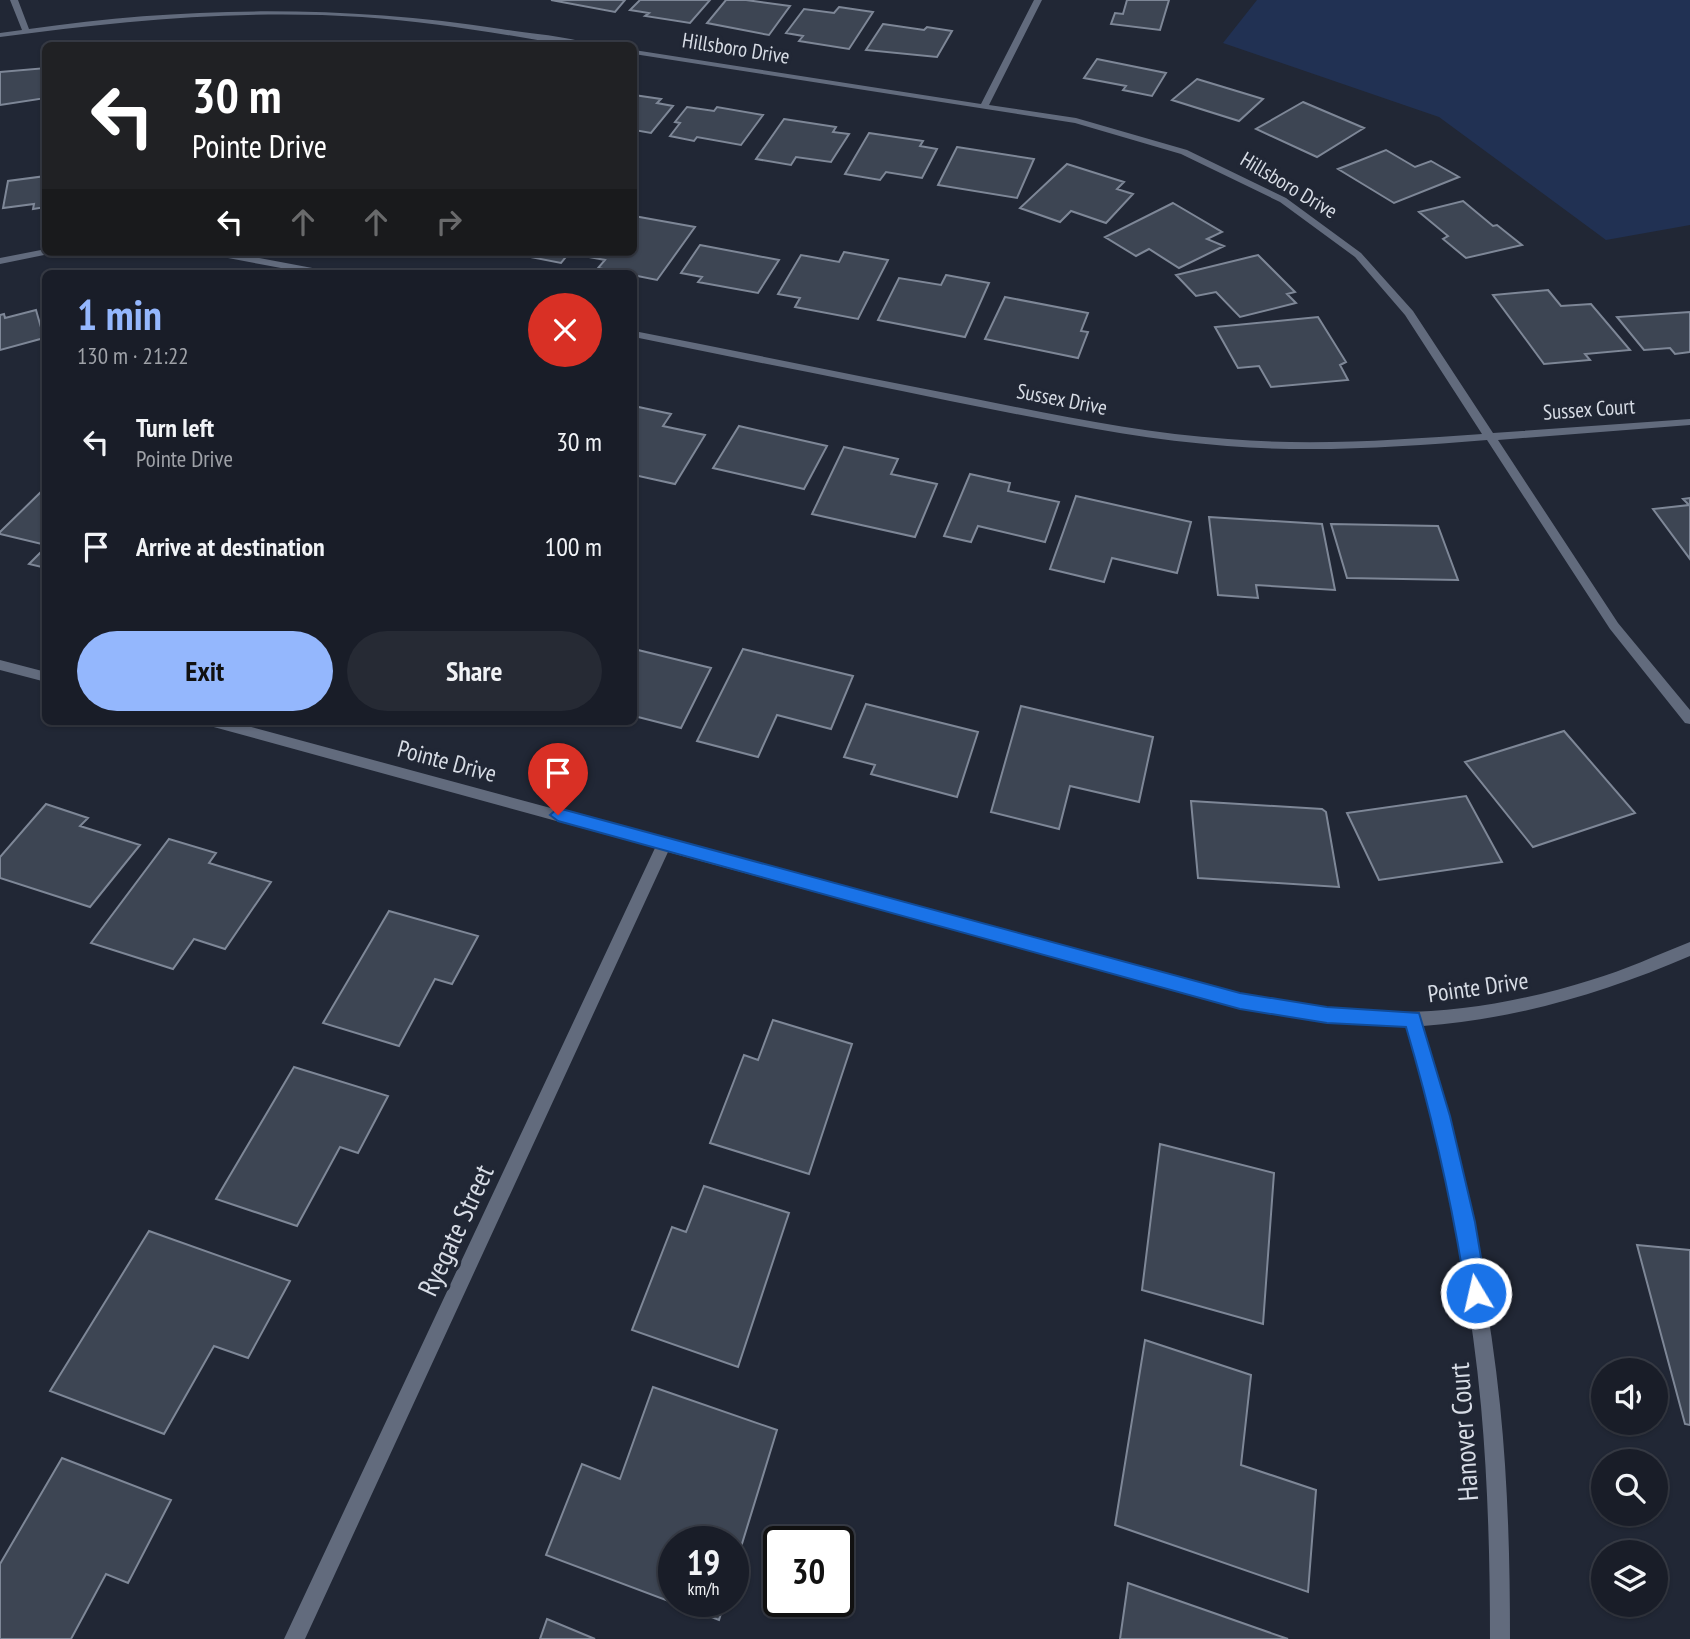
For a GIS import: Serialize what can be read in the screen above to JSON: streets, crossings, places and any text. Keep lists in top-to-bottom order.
{
  "streets": {
    "street": [
      "Hillsboro Drive",
      "Sussex Drive",
      "Sussex Court",
      "Pointe Drive",
      "Ryegate Street",
      "Hanover Court"
    ]
  },
  "crossings": [
    ["Hillsboro Drive", "Sussex Drive"],
    ["Hillsboro Drive", "Sussex Court"],
    ["Sussex Drive", "Sussex Court"],
    ["Pointe Drive", "Ryegate Street"],
    ["Pointe Drive", "Hanover Court"]
  ],
  "page": {
    "turn": ["30 m", "Pointe Drive"],
    "heading": ["1 min", "130 m · 21:22"],
    "list": [
      {
        "name": "Turn left",
        "note": "Pointe Drive",
        "value": "30 m"
      },
      {
        "name": "Arrive at destination",
        "value": "100 m"
      }
    ],
    "buttons": ["Exit", "Share"],
    "speed": "19 km/h",
    "limit": "30"
  }
}
